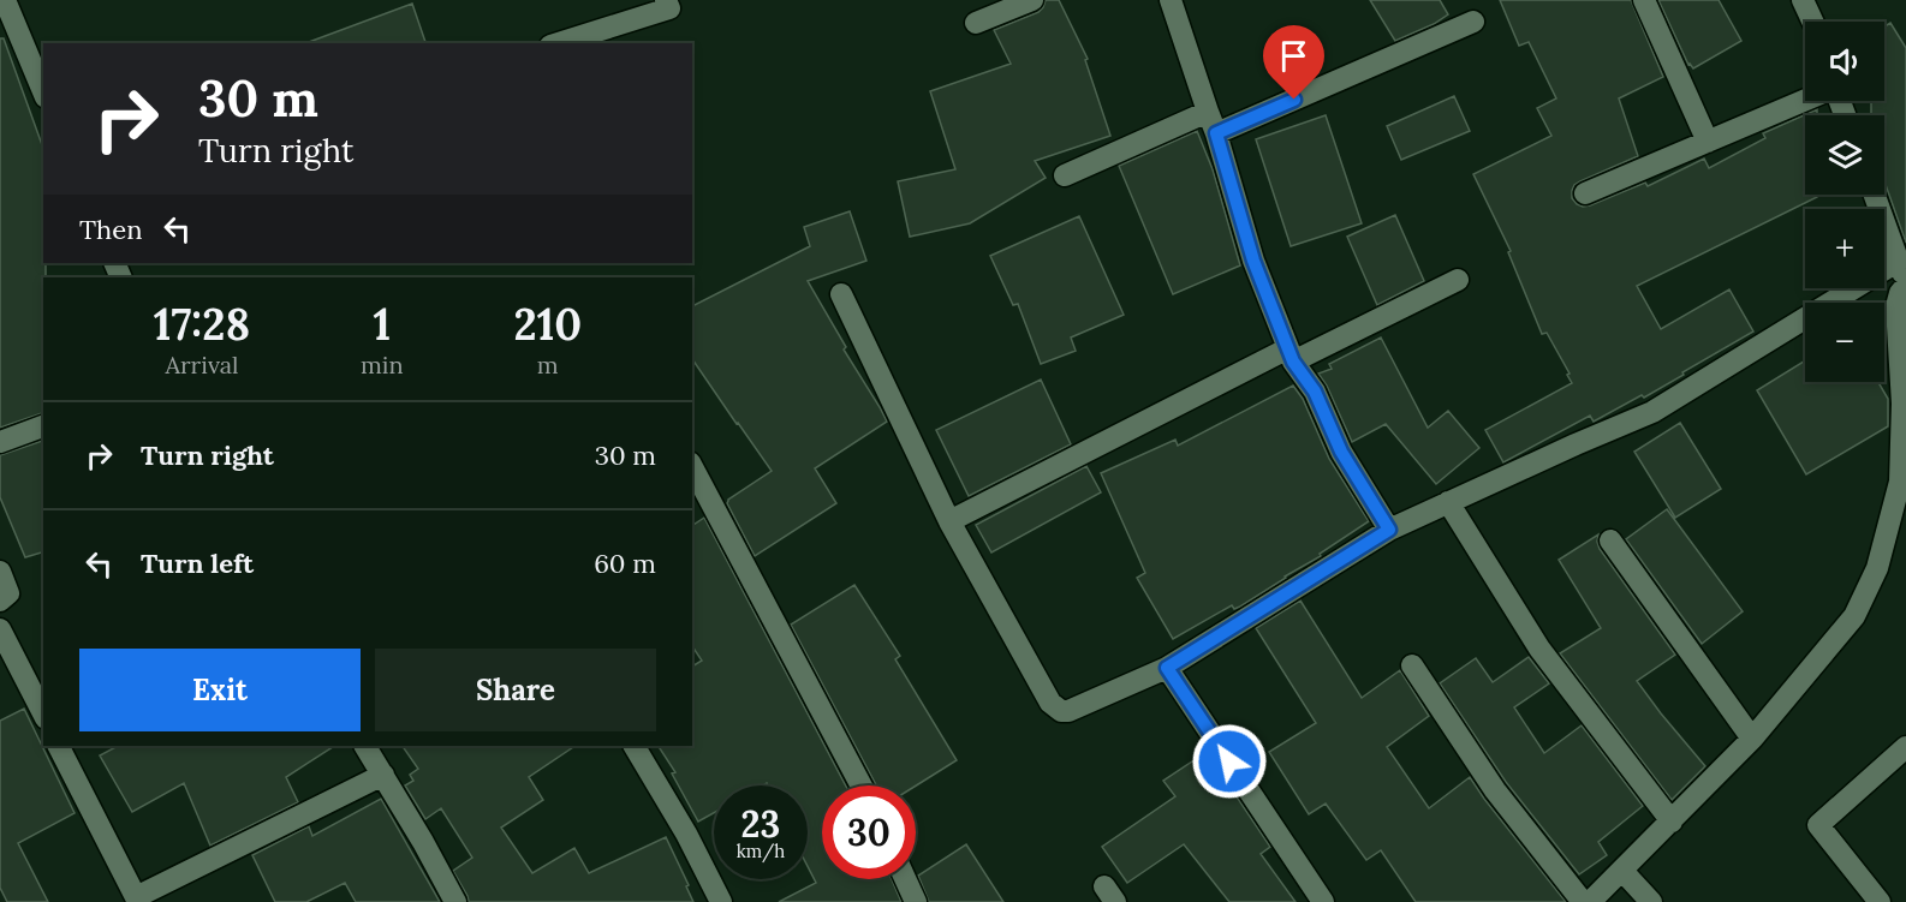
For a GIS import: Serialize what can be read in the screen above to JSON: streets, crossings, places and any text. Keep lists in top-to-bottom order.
{
  "page": {
    "map_buttons": ["+", "−"],
    "turn": ["30 m", "Turn right"],
    "then": "Then",
    "eta": [
      "17:28",
      "Arrival",
      "1",
      "min",
      "210",
      "m"
    ],
    "list": [
      {
        "name": "Turn right",
        "value": "30 m"
      },
      {
        "name": "Turn left",
        "value": "60 m"
      }
    ],
    "buttons": ["Exit", "Share"],
    "speed": "23 km/h",
    "limit": "30"
  }
}
